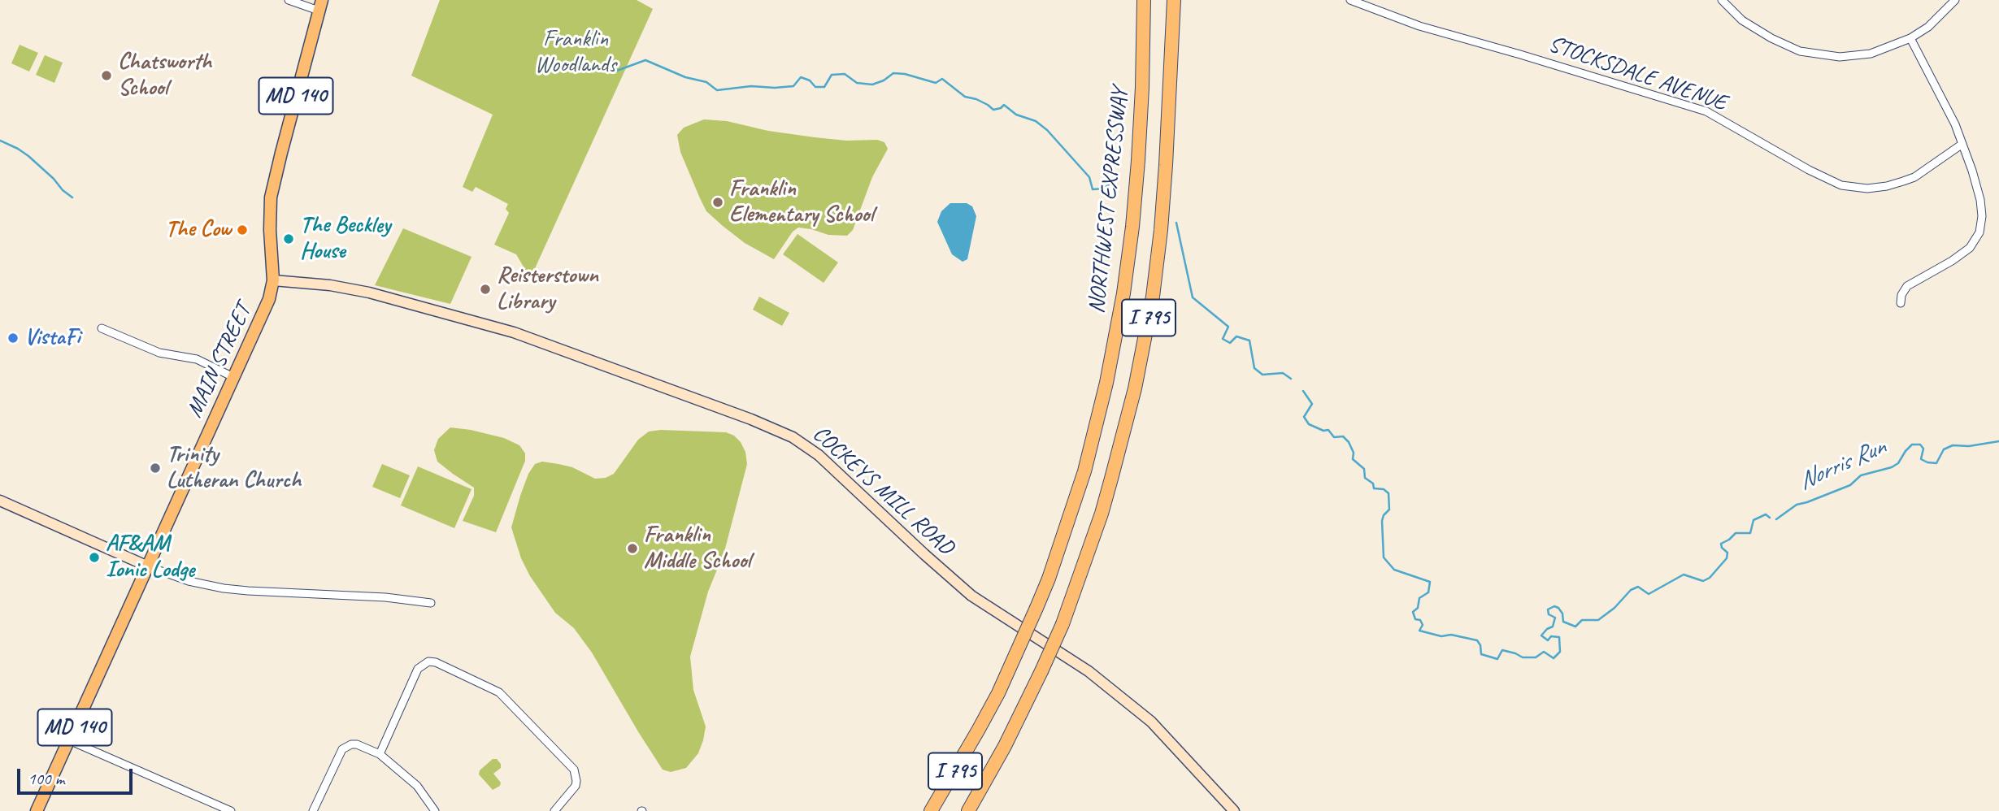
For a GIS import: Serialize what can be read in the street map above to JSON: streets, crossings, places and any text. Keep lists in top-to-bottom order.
{
  "streets": {
    "highway": ["NORTHWEST EXPRESSWAY", "I 795"],
    "main road": ["MD 140", "MAIN STREET"],
    "street": ["STOCKSDALE AVENUE", "COCKEYS MILL ROAD"]
  },
  "crossings": [
    ["MAIN STREET", "COCKEYS MILL ROAD"]
  ],
  "water": ["Norris Run"],
  "parks": ["Franklin Woodlands"],
  "places": [
    "Chatsworth School",
    "Franklin Elementary School",
    "The Cow",
    "The Beckley House",
    "Reisterstown Library",
    "VistaFi",
    "Trinity Lutheran Church",
    "Franklin Middle School",
    "AF&AM Ionic Lodge"
  ],
  "scale_bar": "100 m"
}
